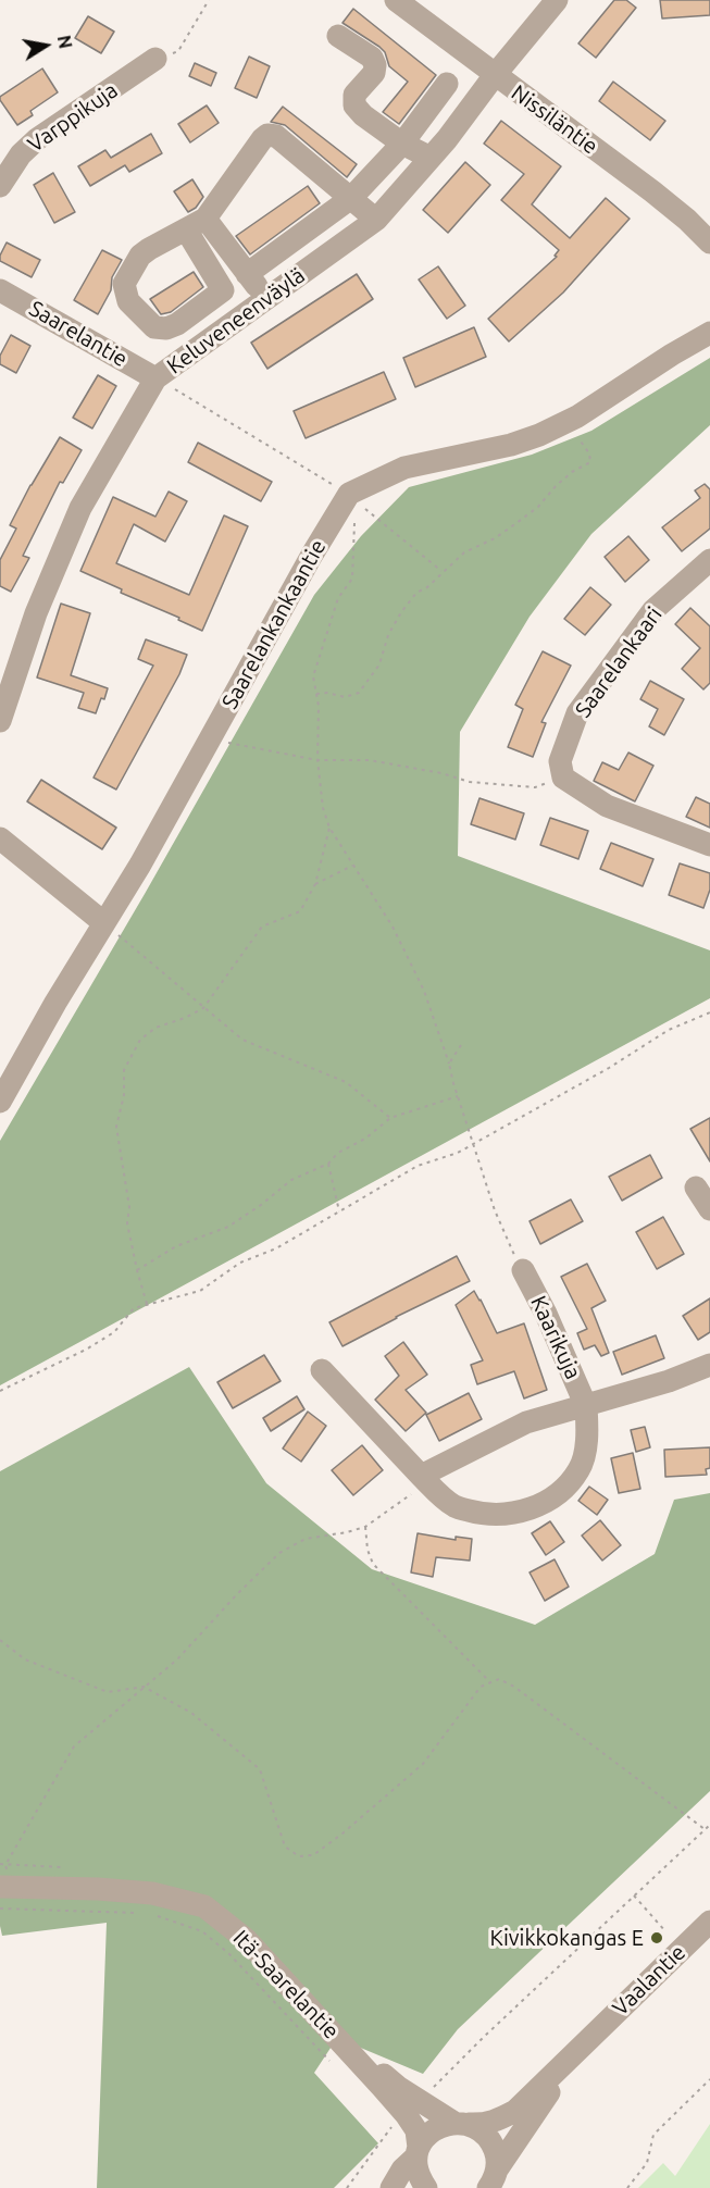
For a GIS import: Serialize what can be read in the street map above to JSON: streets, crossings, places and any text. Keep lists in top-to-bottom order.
{
  "streets": {
    "street": [
      "Varppikuja",
      "Nissiläntie",
      "Keluveneenväylä",
      "Saarelantie",
      "Saarelankankaantie",
      "Saarelankaari",
      "Kaarikuja",
      "Vaalantie",
      "Itä-Saarelantie"
    ]
  },
  "crossings": [
    ["Nissiläntie", "Keluveneenväylä"],
    ["Keluveneenväylä", "Saarelantie"],
    ["Vaalantie", "Itä-Saarelantie"]
  ],
  "places": ["Kivikkokangas E"],
  "north": "right"
}
